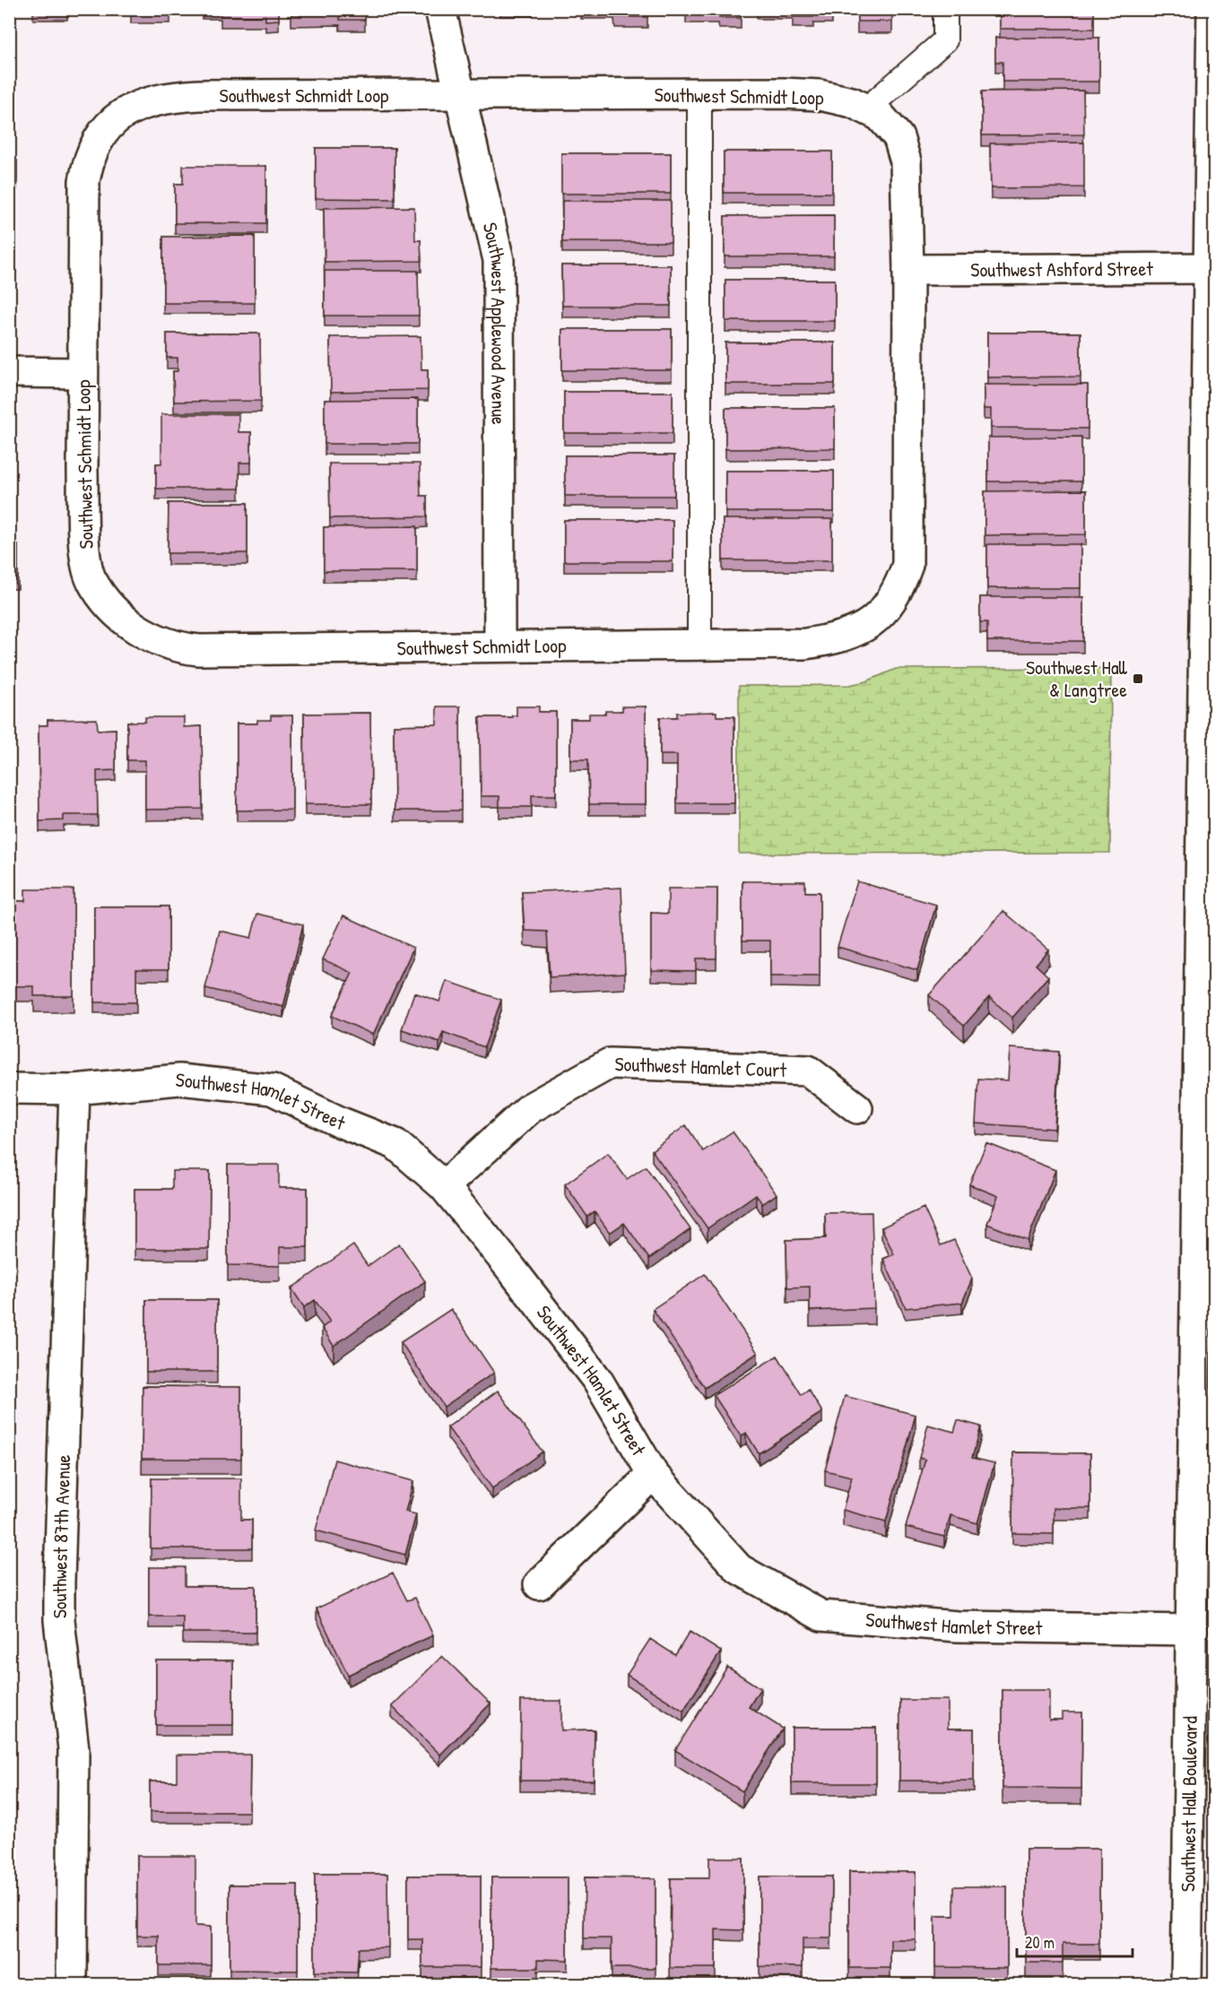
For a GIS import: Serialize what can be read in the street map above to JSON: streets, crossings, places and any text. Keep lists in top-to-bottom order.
{
  "streets": {
    "street": [
      "Southwest Schmidt Loop",
      "Southwest Ashford Street",
      "Southwest Applewood Avenue",
      "Southwest Hamlet Court",
      "Southwest Hamlet Street",
      "Southwest 87th Avenue",
      "Southwest Hall Boulevard"
    ]
  },
  "crossings": [
    ["Southwest Schmidt Loop", "Southwest Ashford Street"],
    ["Southwest Schmidt Loop", "Southwest Applewood Avenue"],
    ["Southwest Ashford Street", "Southwest Hall Boulevard"],
    ["Southwest Hamlet Court", "Southwest Hamlet Street"],
    ["Southwest Hamlet Street", "Southwest 87th Avenue"],
    ["Southwest Hamlet Street", "Southwest Hall Boulevard"]
  ],
  "places": {
    "transit": ["Southwest Hall & Langtree"]
  },
  "scale_bar": "20 m"
}
